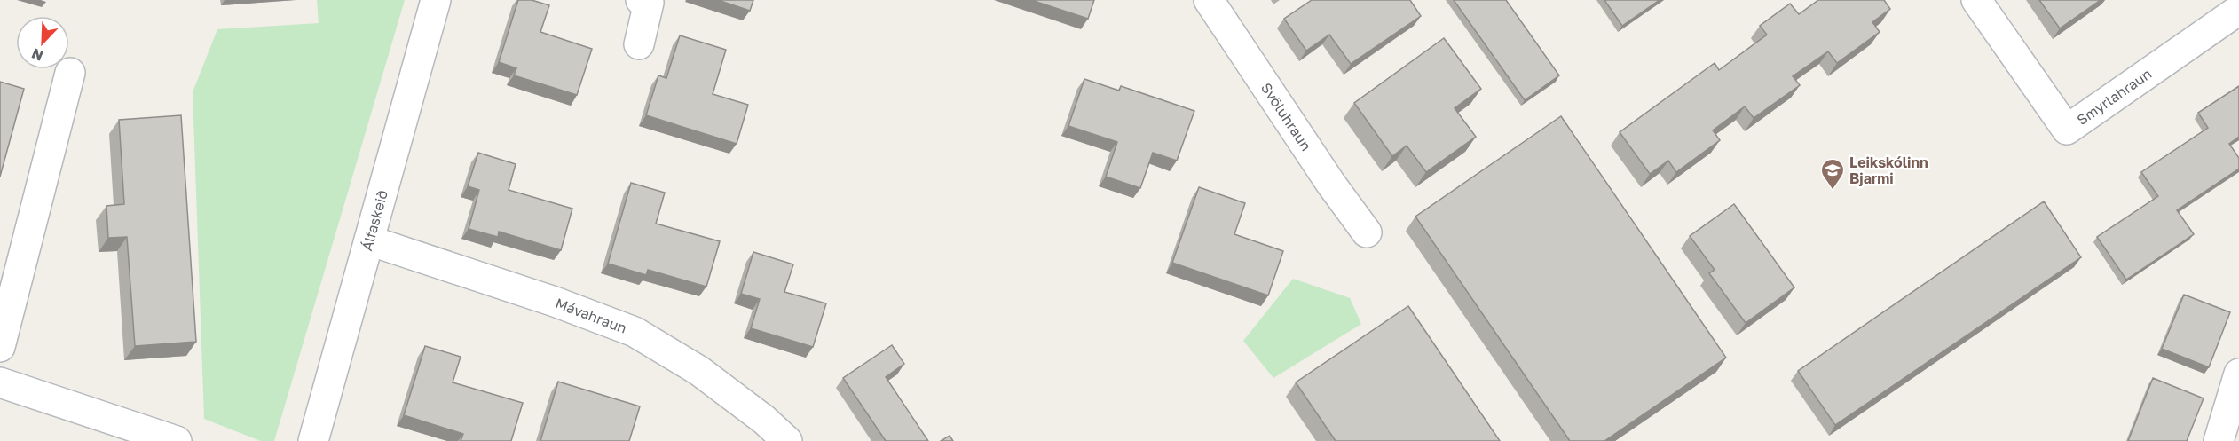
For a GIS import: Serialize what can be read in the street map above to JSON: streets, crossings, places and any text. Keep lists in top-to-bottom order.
{
  "streets": {
    "street": [
      "Smyrlahraun",
      "Svöluhraun",
      "Álfaskeið",
      "Mávahraun"
    ]
  },
  "crossings": [
    ["Álfaskeið", "Mávahraun"]
  ],
  "places": {
    "school or university": ["Leikskólinn Bjarmi"]
  },
  "north": "bottom left"
}
